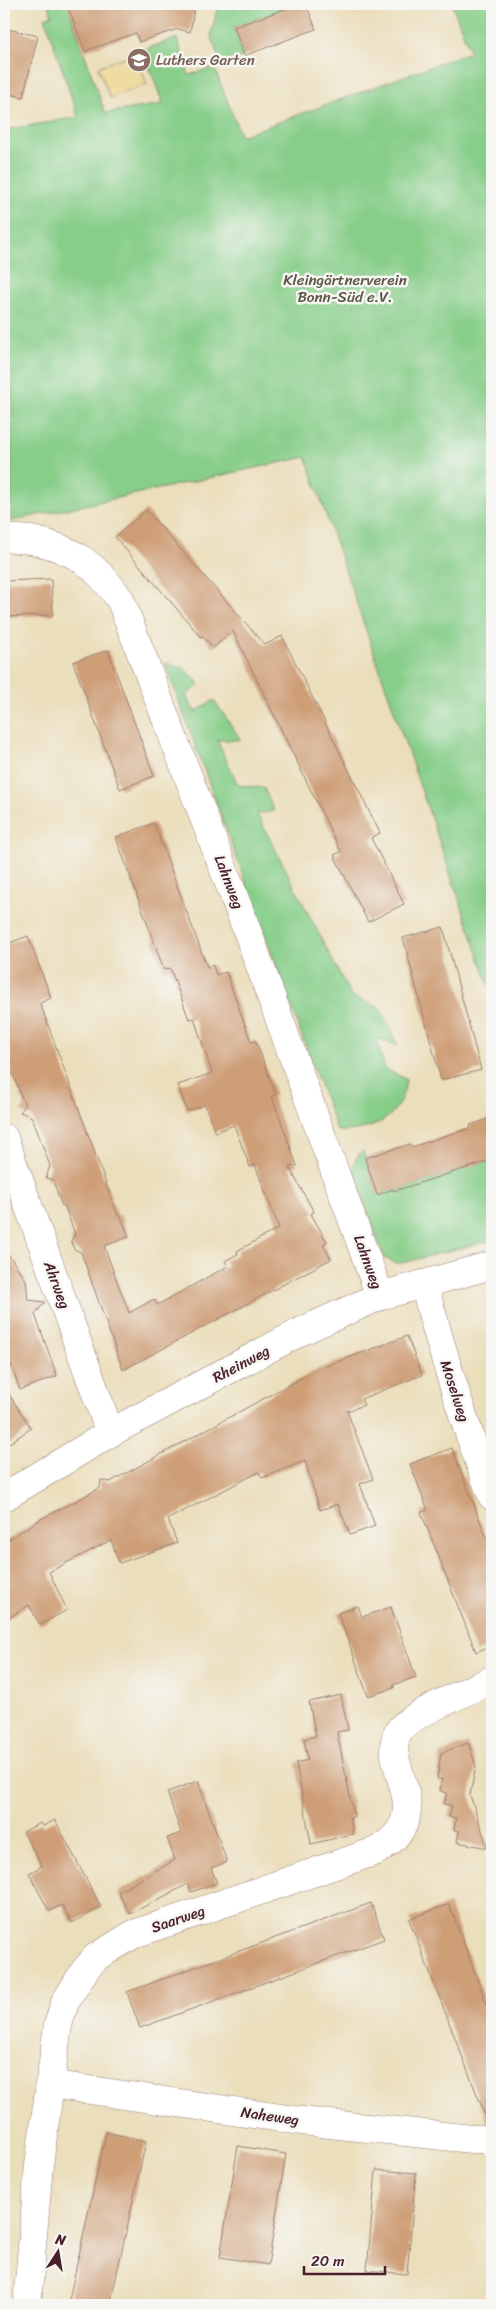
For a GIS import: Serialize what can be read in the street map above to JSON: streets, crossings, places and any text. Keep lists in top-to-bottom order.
{
  "streets": {
    "street": [
      "Lahnweg",
      "Ahrweg",
      "Rheinweg",
      "Moselweg",
      "Saarweg",
      "Naheweg"
    ]
  },
  "crossings": [
    ["Lahnweg", "Rheinweg"],
    ["Ahrweg", "Rheinweg"],
    ["Rheinweg", "Moselweg"],
    ["Saarweg", "Naheweg"]
  ],
  "parks": ["Kleingärtnerverein Bonn-Süd e.V."],
  "places": {
    "school or university": ["Luthers Garten"]
  },
  "scale_bar": "20 m",
  "north": "top"
}
